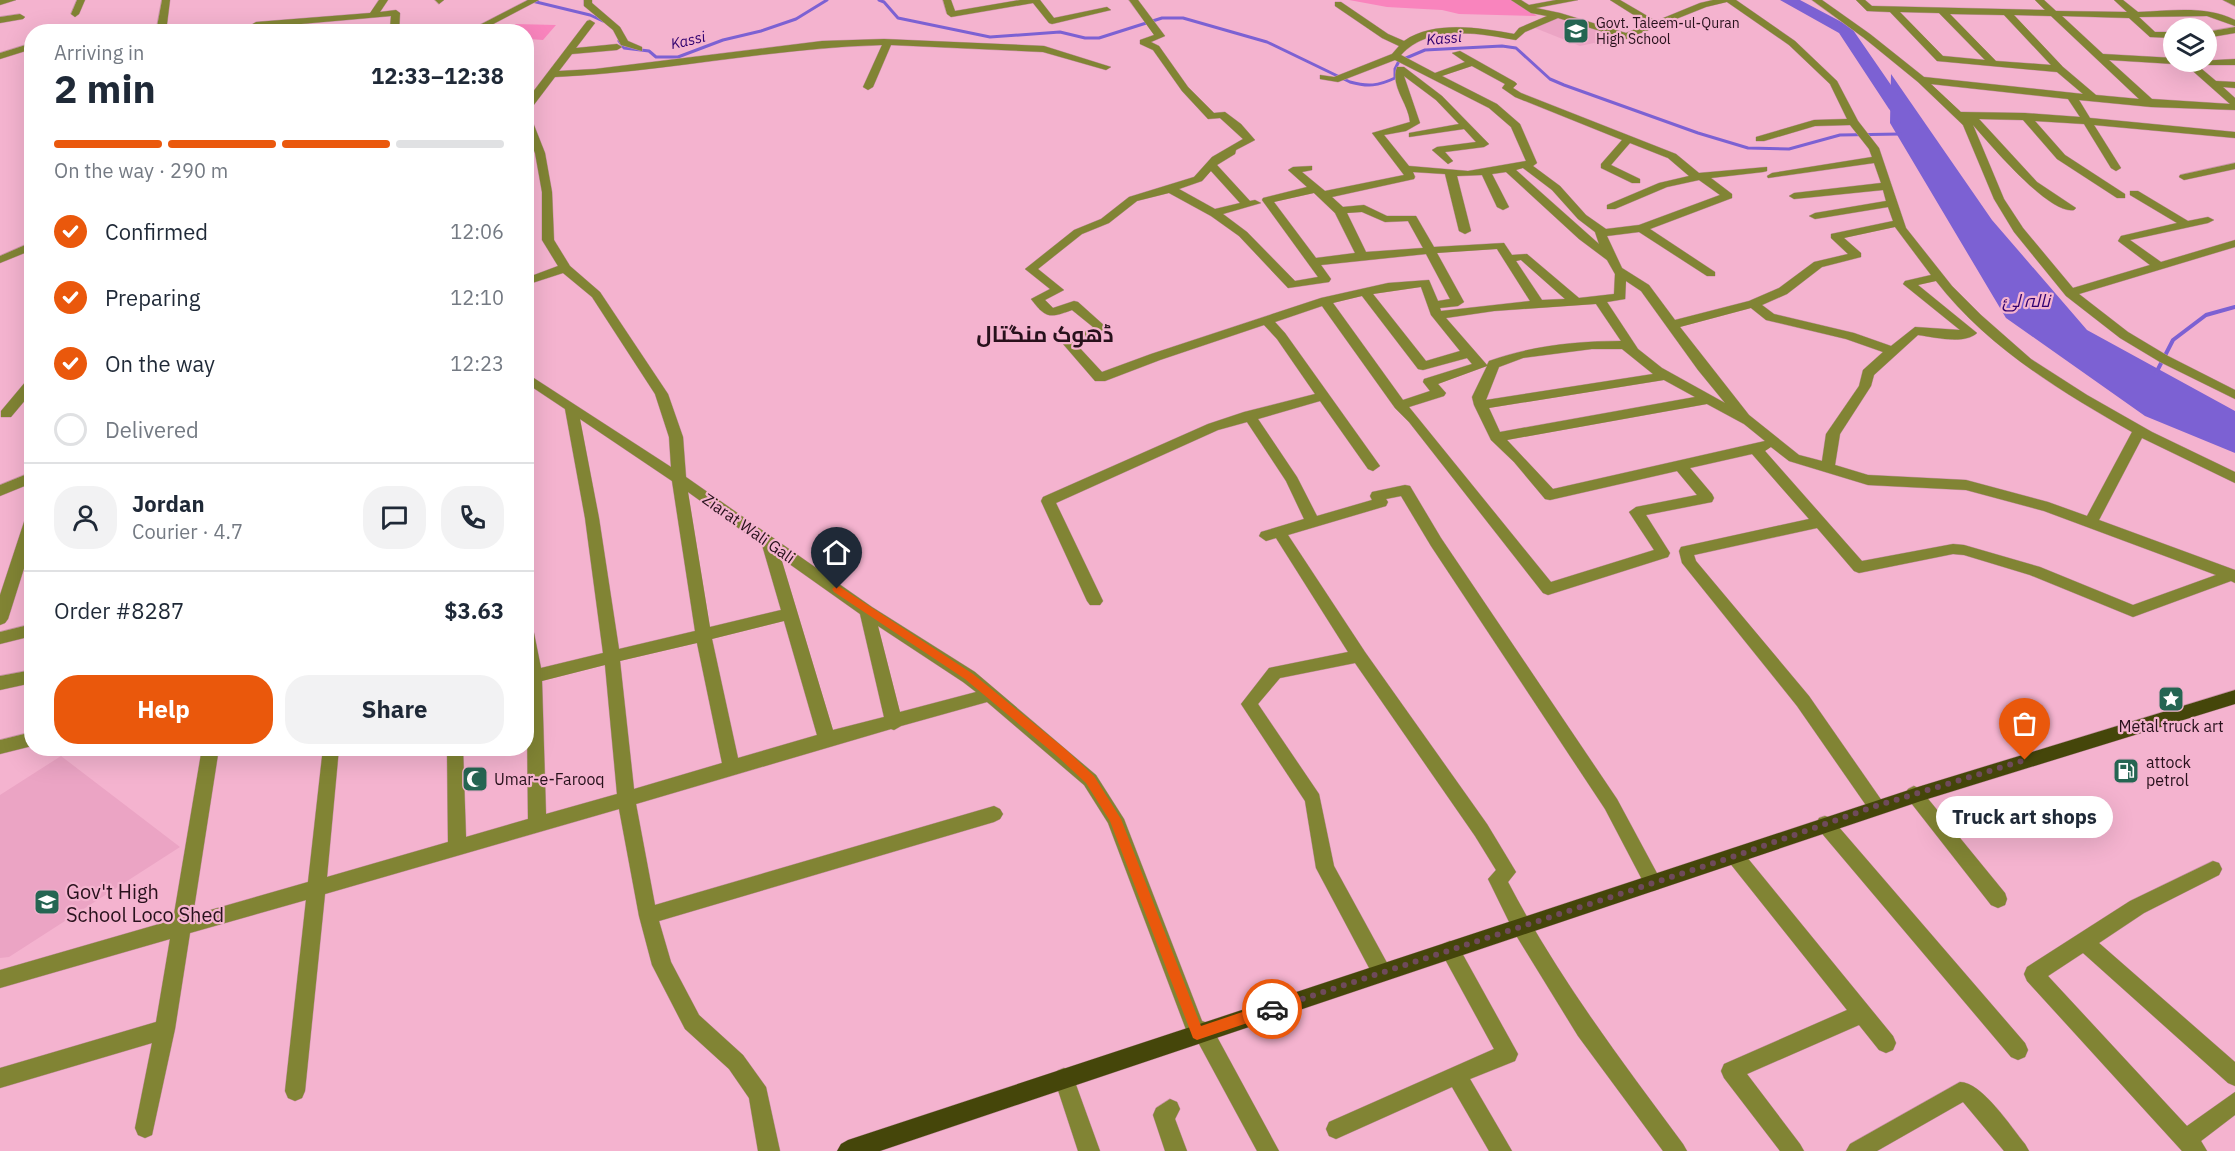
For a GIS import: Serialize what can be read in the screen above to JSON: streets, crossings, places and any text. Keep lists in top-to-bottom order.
{
  "streets": {
    "street": ["Ziarat Wali Gali"]
  },
  "districts": ["ڈھوک منگتال"],
  "water": ["Kassi", "نالہ لئ"],
  "places": {
    "school or university": ["Govt. Taleem-ul-Quran High School", "Gov't High School Loco Shed"],
    "place": ["Metal truck art"],
    "other": ["Truck art shops"],
    "fuel station": ["attock petrol"],
    "mosque": ["Umar-e-Farooq"]
  },
  "page": {
    "heading": ["2 min", "Arriving in", "12:33–12:38"],
    "panel": [
      "Jordan",
      "Courier · 4.7",
      "Order #8287",
      "$3.63"
    ],
    "bar": "On the way · 290 m",
    "list": [
      ["Confirmed", "12:06"],
      ["Preparing", "12:10"],
      ["On the way", "12:23"],
      "Delivered"
    ],
    "buttons": ["Help", "Share"],
    "bubble": "Truck art shops"
  }
}
